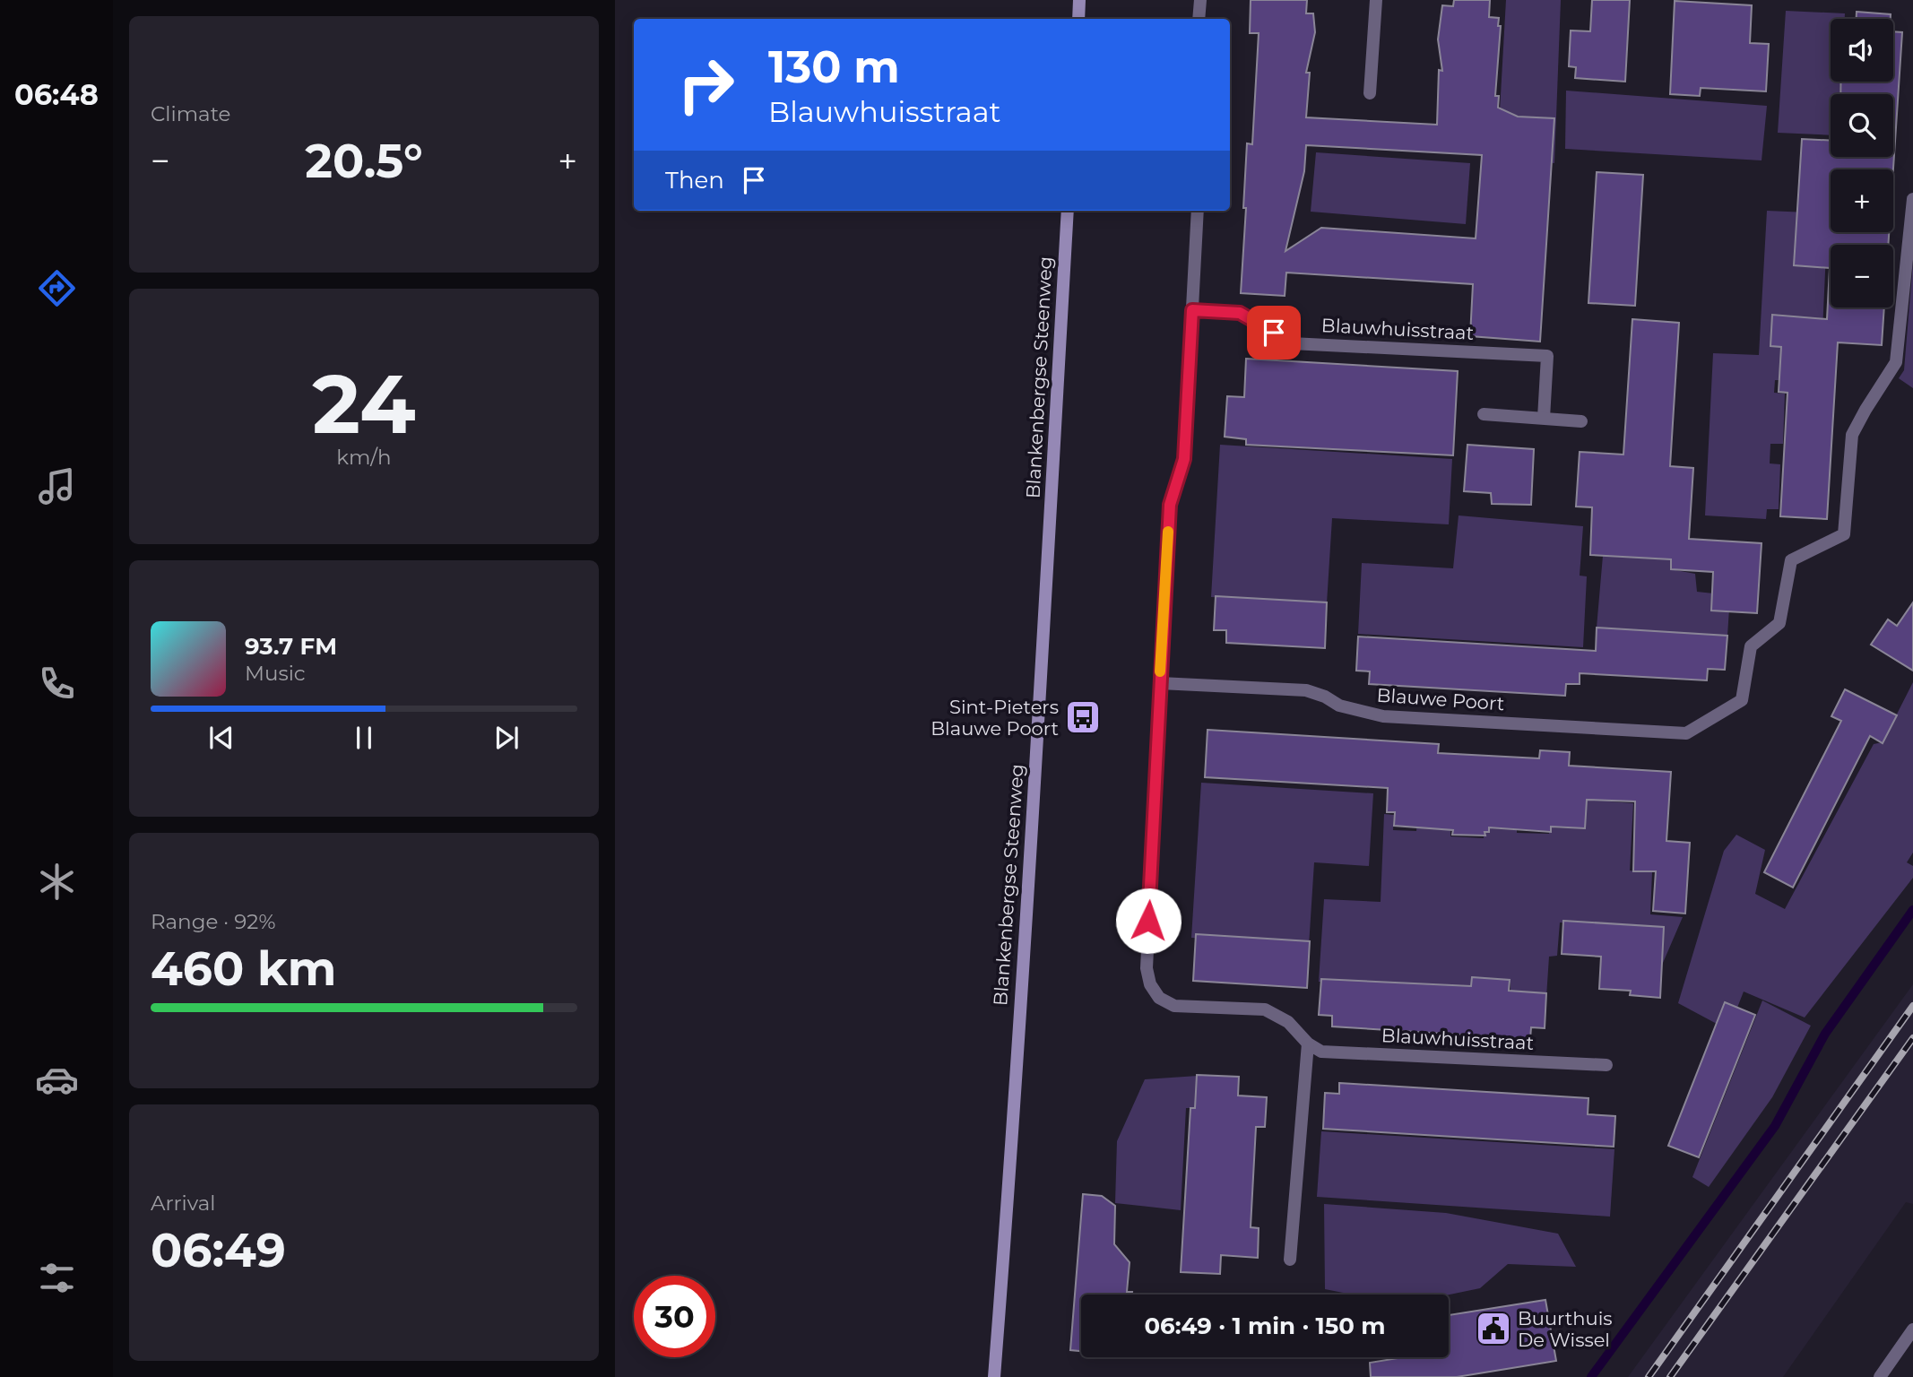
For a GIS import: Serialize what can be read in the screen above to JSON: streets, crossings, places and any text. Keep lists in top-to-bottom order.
{
  "streets": {
    "main road": ["Blankenbergse Steenweg"],
    "street": ["Blauwhuisstraat", "Blauwe Poort"]
  },
  "crossings": [
    ["Blauwhuisstraat", "Blauwe Poort"]
  ],
  "places": {
    "bus stop": ["Sint-Pieters Blauwe Poort"],
    "public building": ["Buurthuis De Wissel"]
  },
  "page": {
    "tabs": "06:48",
    "tile": [
      "Climate",
      ["24", "km/h"],
      ["Range · 92%", "460 km"],
      ["Arrival", "06:49"]
    ],
    "map_buttons": ["+", "−"],
    "turn": ["130 m", "Blauwhuisstraat"],
    "heat": ["−", "20.5°", "+"],
    "then": "Then",
    "song": ["93.7 FM", "Music"],
    "limit": "30",
    "trip": "06:49 · 1 min · 150 m"
  }
}
